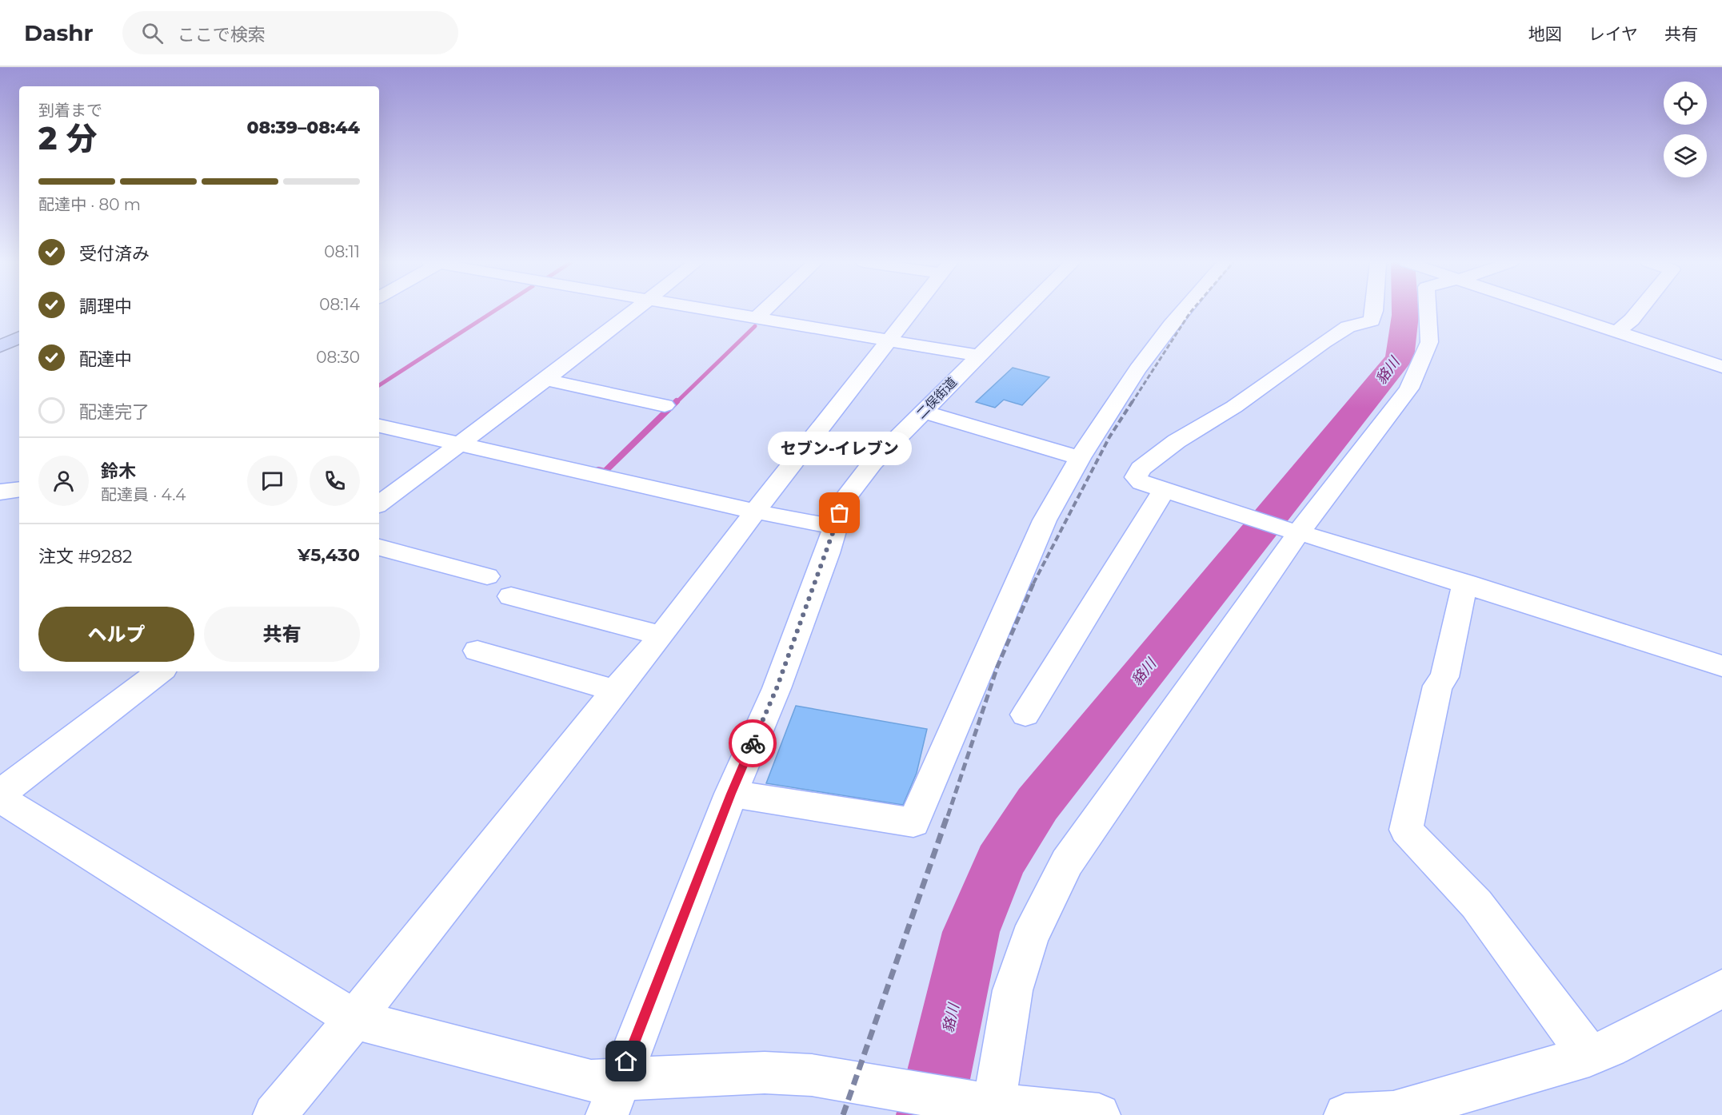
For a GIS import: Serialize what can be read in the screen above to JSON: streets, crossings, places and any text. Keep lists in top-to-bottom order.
{
  "streets": {
    "street": ["二俣街道"]
  },
  "water": ["貉川"],
  "places": ["セブン-イレブン"],
  "page": {
    "header": "Dashr",
    "search": "ここで検索",
    "nav": ["地図", "レイヤ", "共有"],
    "heading": ["2 分", "到着まで", "08:39–08:44"],
    "panel": [
      "鈴木",
      "配達員 · 4.4",
      "注文 #9282",
      "¥5,430"
    ],
    "bar": "配達中 · 80 m",
    "list": [
      ["受付済み", "08:11"],
      ["調理中", "08:14"],
      ["配達中", "08:30"],
      "配達完了"
    ],
    "bubble": "セブン-イレブン",
    "buttons": ["ヘルプ", "共有"]
  }
}
